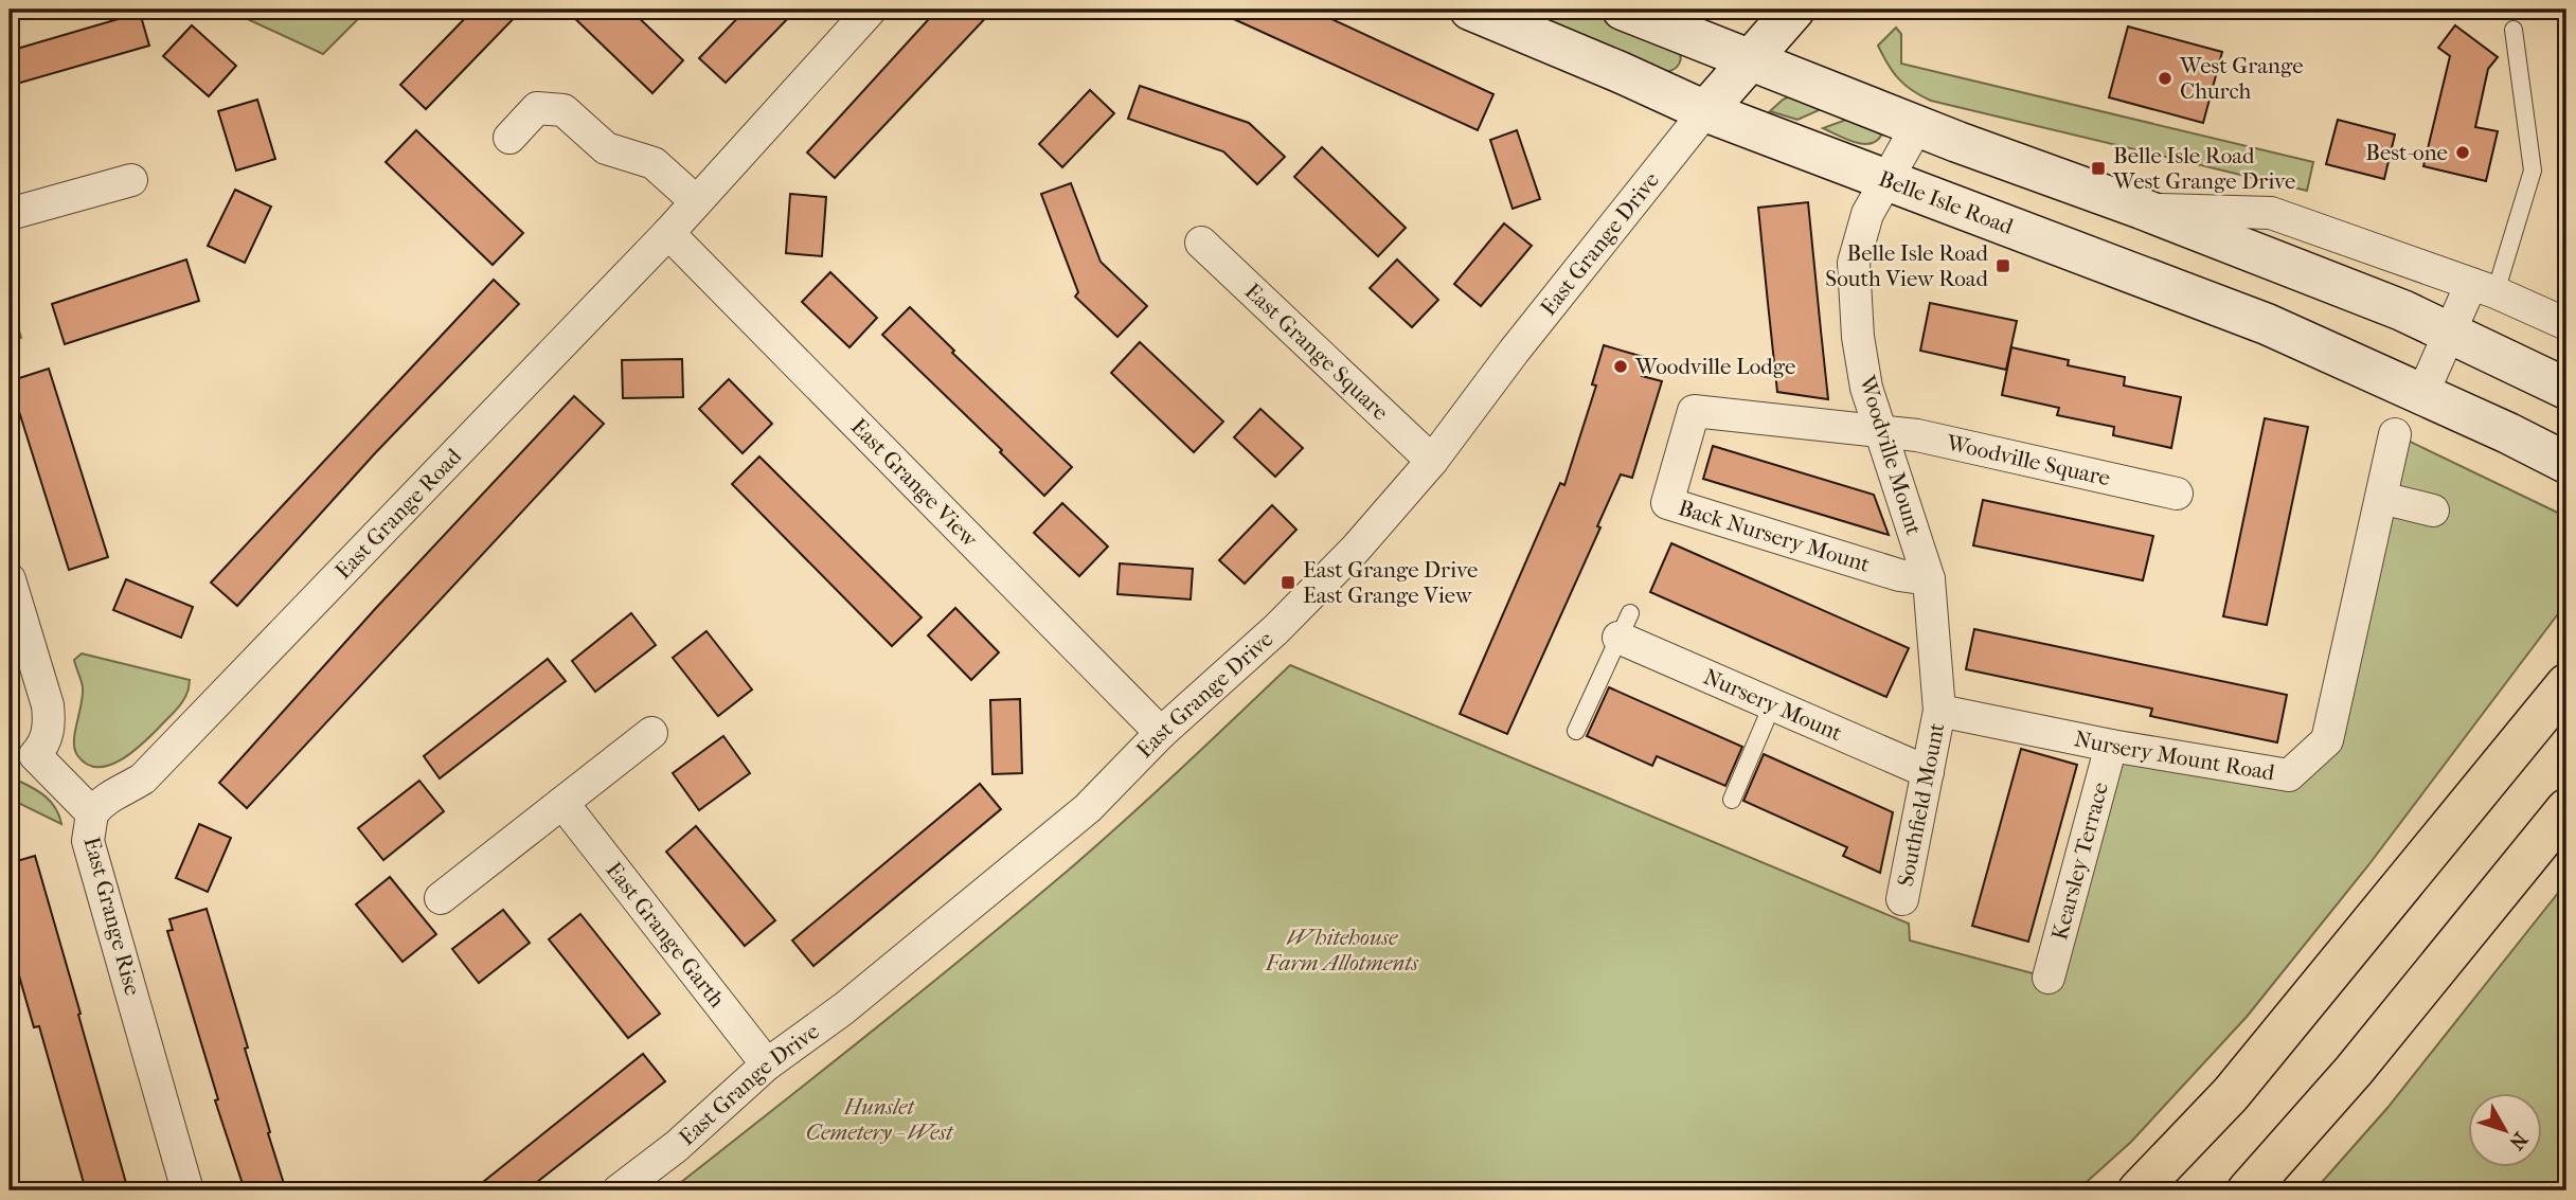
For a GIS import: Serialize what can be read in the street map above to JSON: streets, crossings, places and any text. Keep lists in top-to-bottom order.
{
  "streets": {
    "street": [
      "Belle Isle Road",
      "East Grange Drive",
      "East Grange Square",
      "Woodville Mount",
      "Woodville Square",
      "East Grange View",
      "East Grange Road",
      "Back Nursery Mount",
      "Nursery Mount",
      "Nursery Mount Road",
      "Southfield Mount",
      "Kearsley Terrace",
      "East Grange Rise",
      "East Grange Garth"
    ]
  },
  "crossings": [
    ["Belle Isle Road", "East Grange Drive"],
    ["Belle Isle Road", "Woodville Mount"],
    ["East Grange Drive", "East Grange Square"],
    ["East Grange Drive", "East Grange View"],
    ["East Grange Drive", "East Grange Garth"],
    ["Woodville Mount", "Woodville Square"],
    ["Woodville Mount", "Back Nursery Mount"],
    ["Woodville Mount", "Nursery Mount Road"],
    ["Woodville Mount", "Southfield Mount"],
    ["Woodville Square", "Back Nursery Mount"],
    ["East Grange View", "East Grange Road"],
    ["East Grange Road", "East Grange Rise"],
    ["Nursery Mount", "Southfield Mount"],
    ["Nursery Mount Road", "Southfield Mount"],
    ["Nursery Mount Road", "Kearsley Terrace"]
  ],
  "parks": ["Whitehouse Farm Allotments", "Hunslet Cemetery - West"],
  "places": {
    "other": ["West Grange Church", "Best-one", "Woodville Lodge"],
    "transit": ["Belle Isle Road West Grange Drive", "Belle Isle Road South View Road", "East Grange Drive East Grange View"]
  },
  "north": "bottom right"
}
